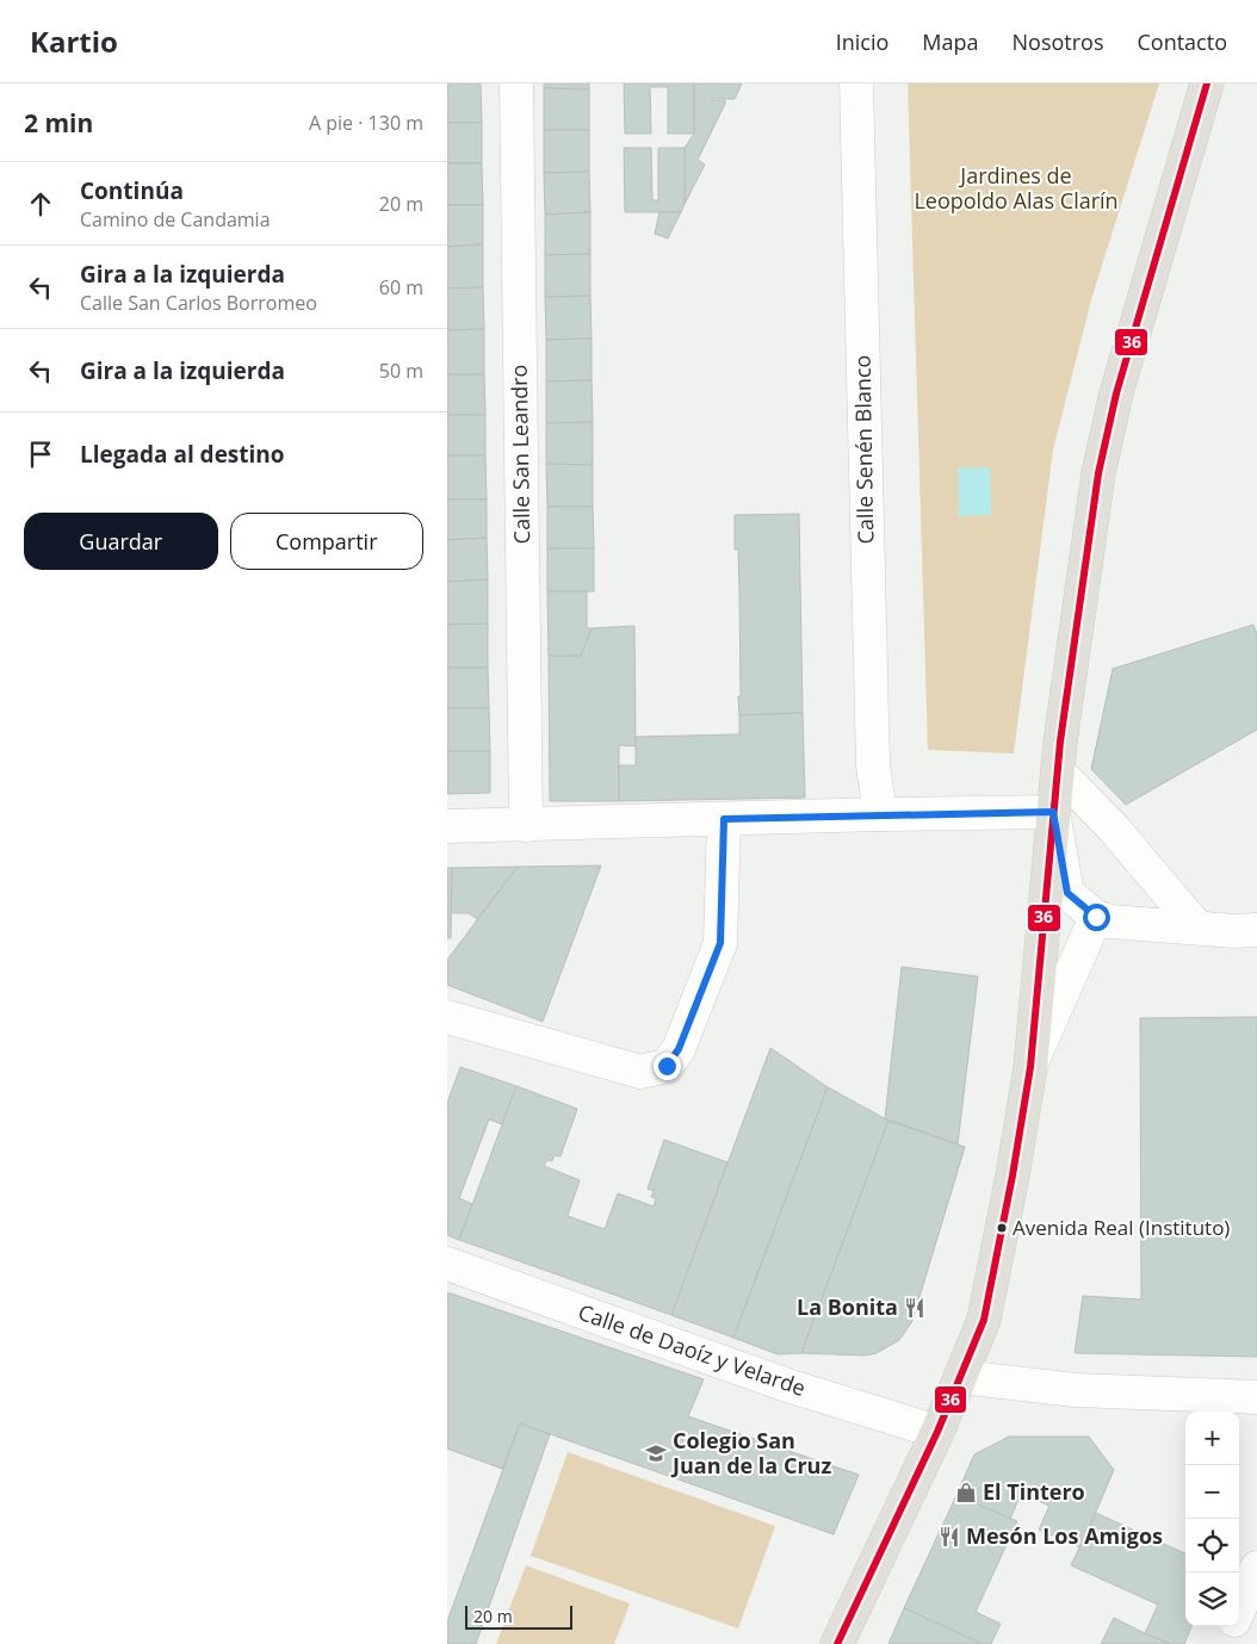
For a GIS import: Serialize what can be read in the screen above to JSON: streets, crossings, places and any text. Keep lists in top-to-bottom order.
{
  "streets": {
    "street": ["Calle Senén Blanco", "Calle San Leandro", "Calle de Daoíz y Velarde"]
  },
  "parks": ["Jardines de Leopoldo Alas Clarín"],
  "places": {
    "other": ["Avenida Real (Instituto)"],
    "restaurant": ["La Bonita", "Mesón Los Amigos"],
    "school or university": ["Colegio San Juan de la Cruz"],
    "shop": ["El Tintero"]
  },
  "lines": ["transit line 36"],
  "scale_bar": "20 m",
  "page": {
    "header": "Kartio",
    "nav": [
      "Inicio",
      "Mapa",
      "Nosotros",
      "Contacto"
    ],
    "heading": ["2 min", "A pie · 130 m"],
    "list": [
      ["Continúa", "Camino de Candamia", "20 m"],
      ["Gira a la izquierda", "Calle San Carlos Borromeo", "60 m"],
      ["Gira a la izquierda", "50 m"],
      "Llegada al destino"
    ],
    "buttons": ["Guardar", "Compartir"],
    "map_buttons": ["+", "−"],
    "scale": "20 m"
  }
}
